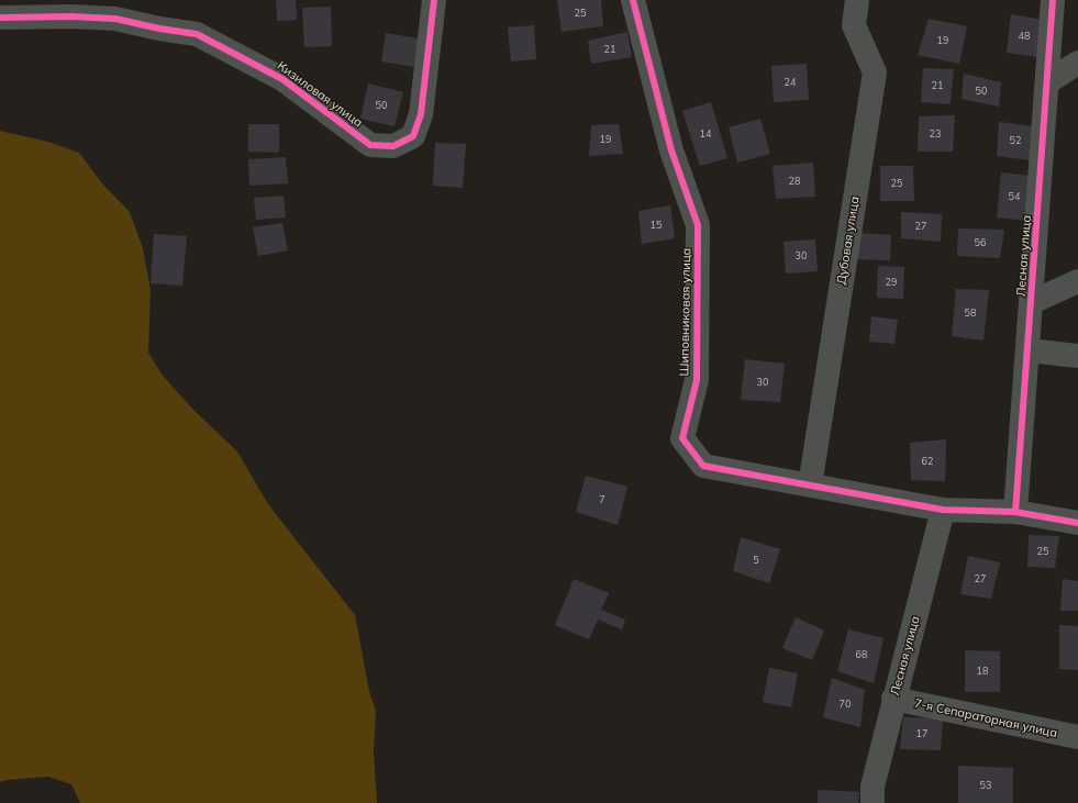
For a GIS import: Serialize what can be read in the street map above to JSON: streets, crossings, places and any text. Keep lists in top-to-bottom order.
{
  "streets": {
    "street": [
      "Кизиловая улица",
      "Дубовая улица",
      "Лесная улица",
      "Шиповниковая улица",
      "7-я Сепараторная улица"
    ]
  },
  "crossings": [
    ["Дубовая улица", "Шиповниковая улица"],
    ["Лесная улица", "Шиповниковая улица"],
    ["Лесная улица", "7-я Сепараторная улица"]
  ],
  "house_numbers": [
    "25",
    "48",
    "19",
    "21",
    "24",
    "21",
    "50",
    "50",
    "14",
    "23",
    "19",
    "52",
    "28",
    "25",
    "54",
    "15",
    "27",
    "56",
    "30",
    "29",
    "58",
    "30",
    "62",
    "7",
    "25",
    "5",
    "27",
    "68",
    "18",
    "70",
    "17",
    "53"
  ]
}
